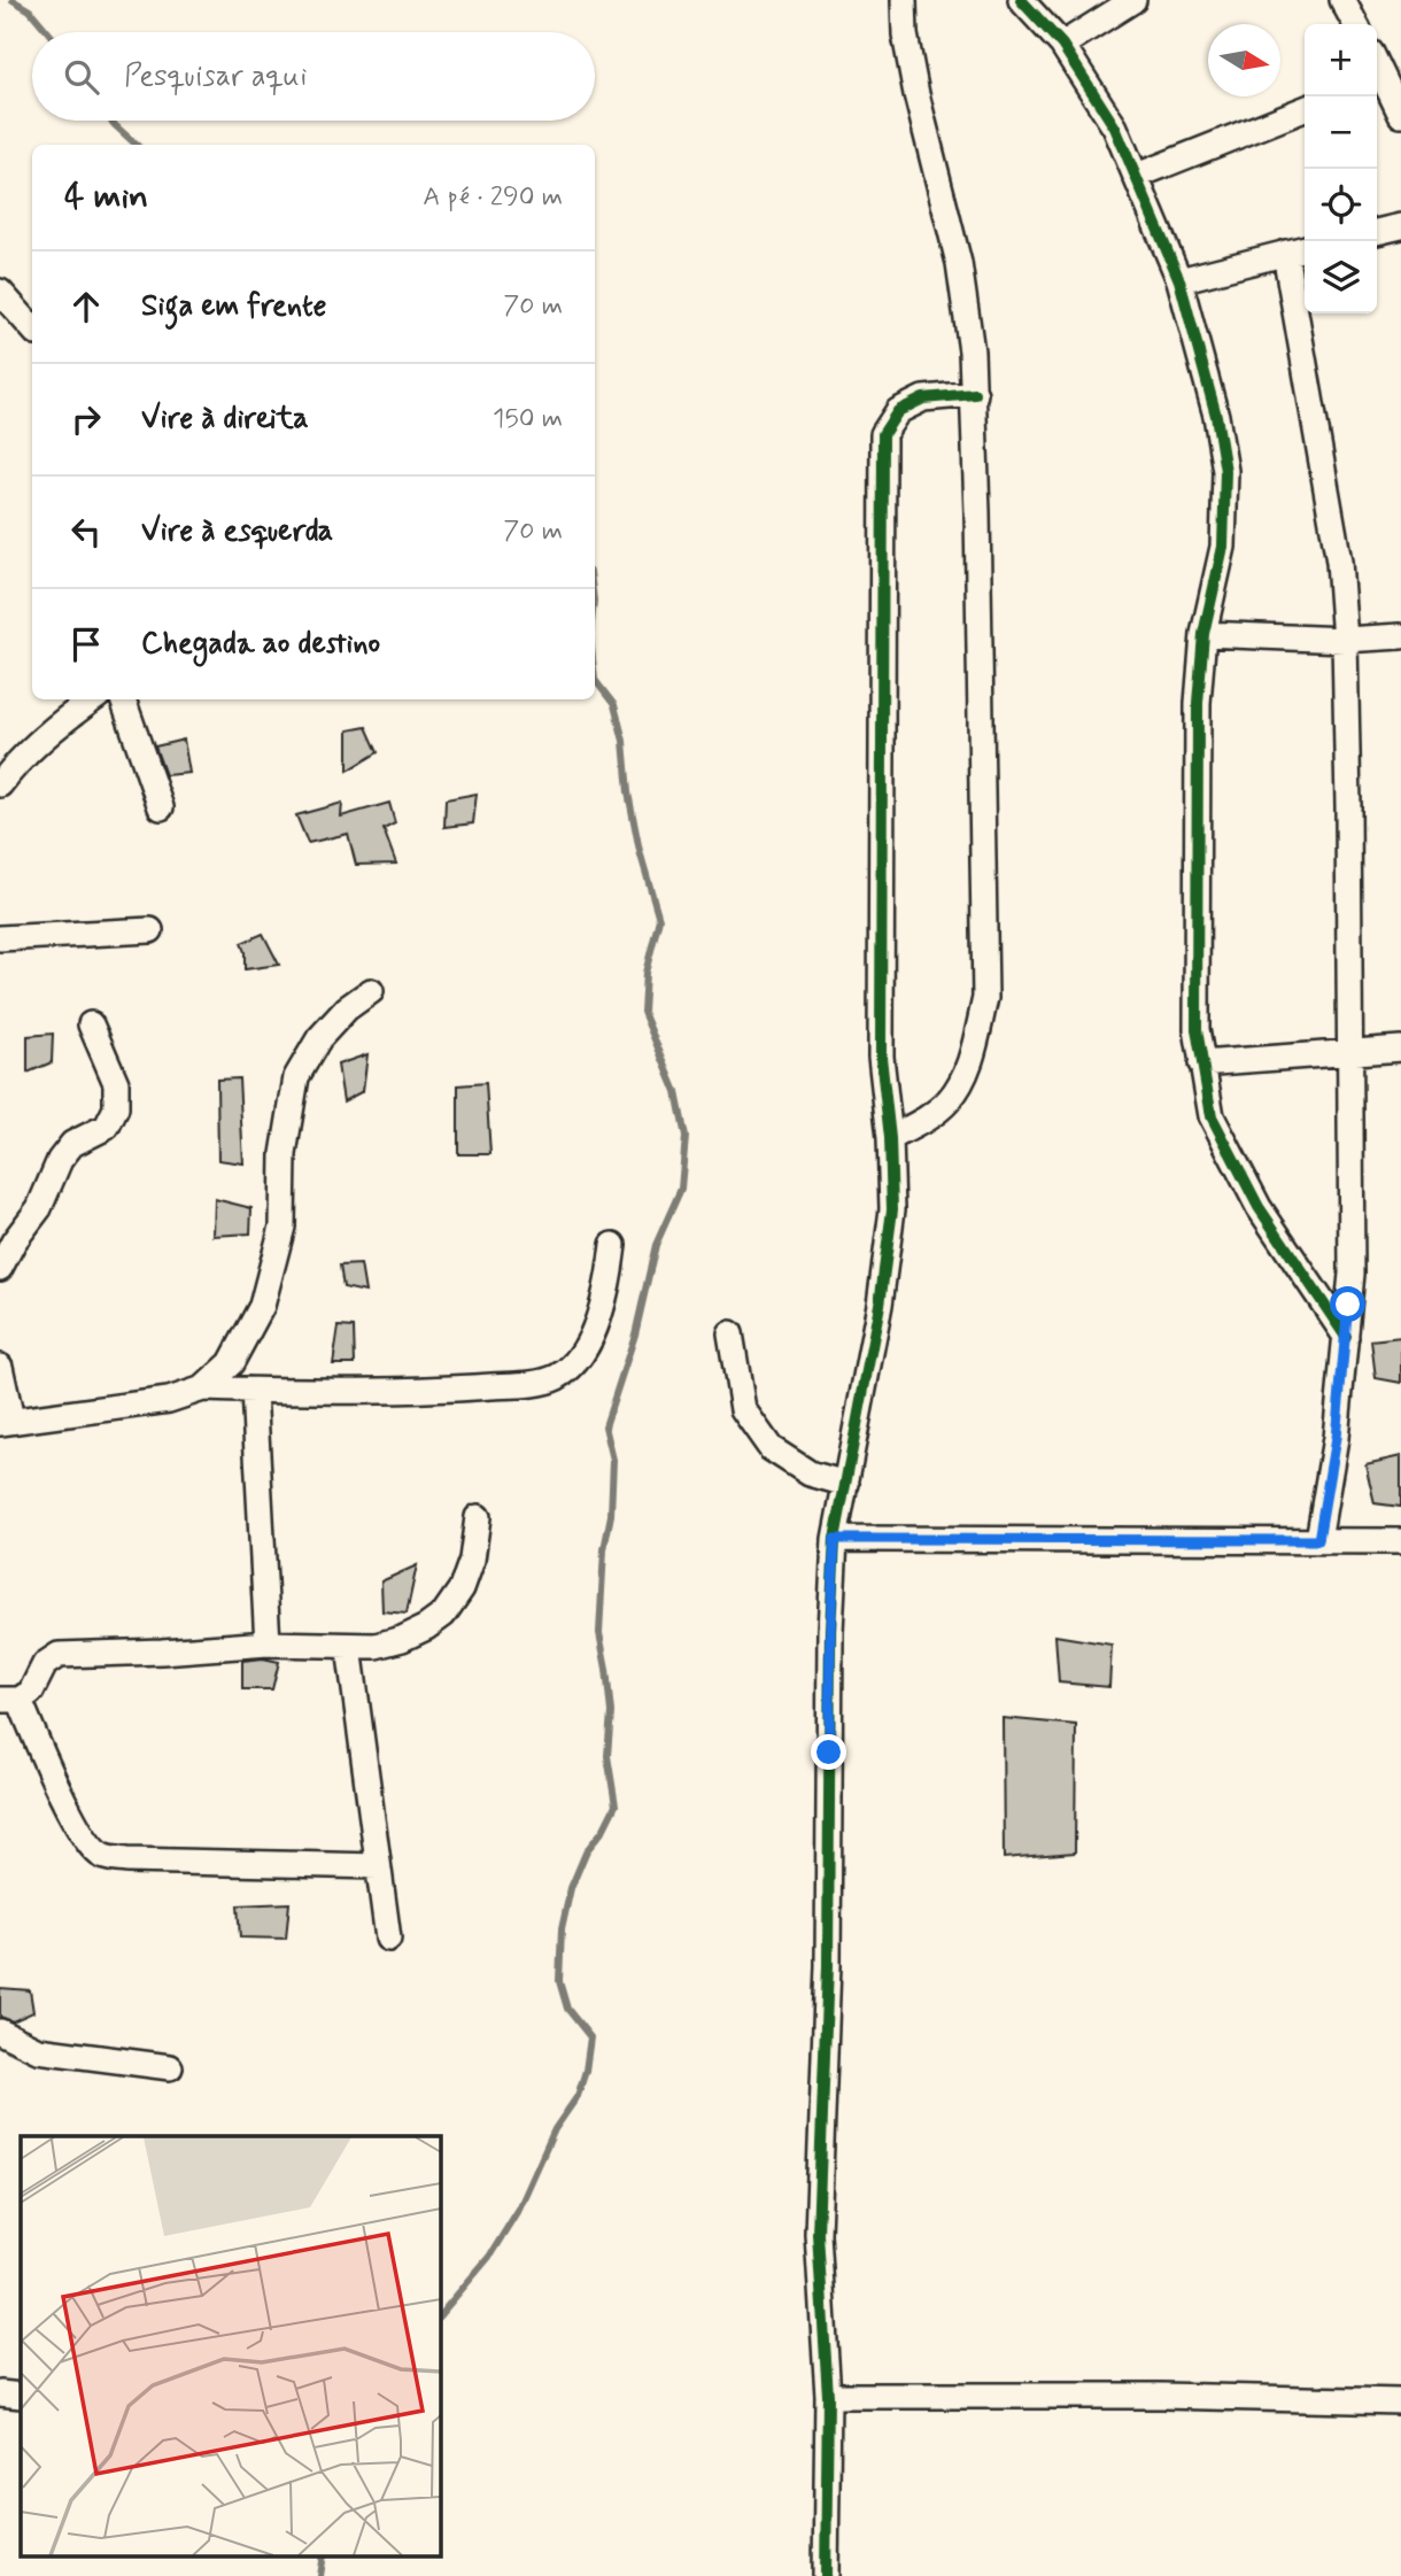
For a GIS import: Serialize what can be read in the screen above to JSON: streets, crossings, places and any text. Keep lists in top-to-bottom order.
{
  "north": "right",
  "page": {
    "map_buttons": ["+", "−"],
    "search": "Pesquisar aqui",
    "heading": ["4 min", "A pé · 290 m"],
    "list": [
      ["Siga em frente", "70 m"],
      ["Vire à direita", "150 m"],
      ["Vire à esquerda", "70 m"],
      "Chegada ao destino"
    ]
  }
}
